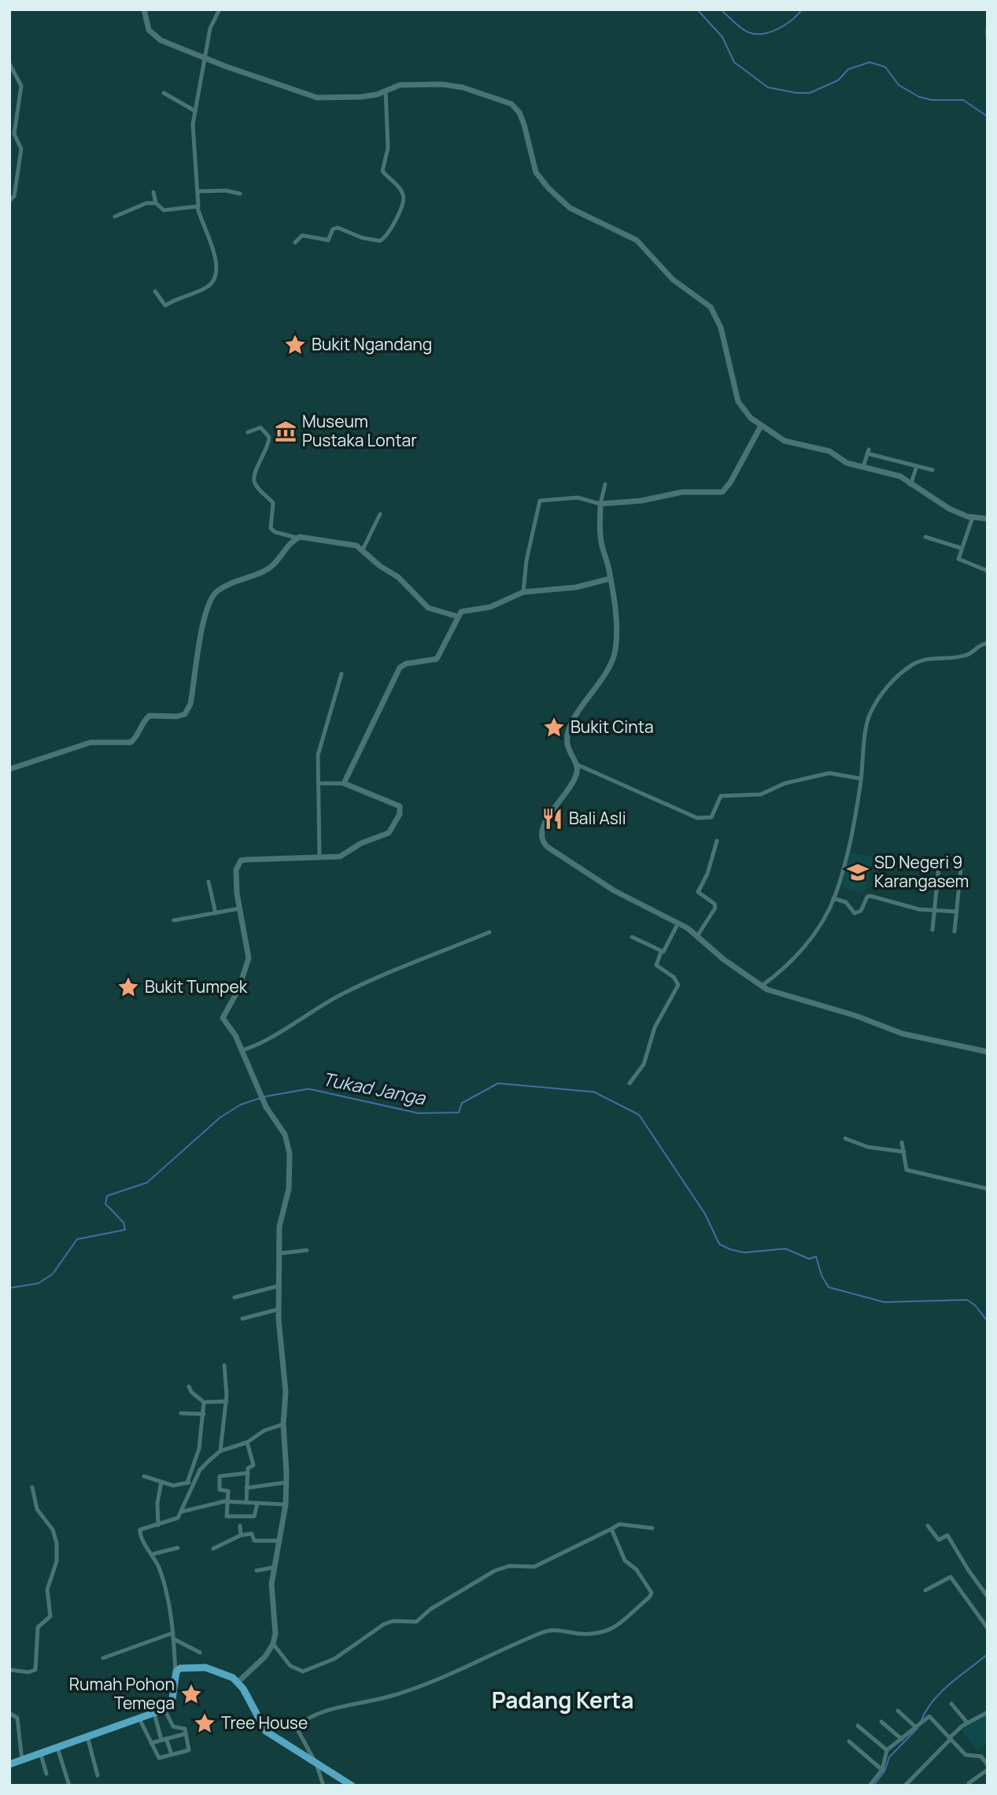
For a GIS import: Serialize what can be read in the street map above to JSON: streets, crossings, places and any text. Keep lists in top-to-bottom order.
{
  "districts": ["Padang Kerta"],
  "water": ["Tukad Janga"],
  "places": {
    "place": [
      "Bukit Ngandang",
      "Bukit Cinta",
      "Bukit Tumpek",
      "Rumah Pohon Temega",
      "Tree House"
    ],
    "museum": ["Museum Pustaka Lontar"],
    "restaurant": ["Bali Asli"],
    "school or university": ["SD Negeri 9 Karangasem"]
  }
}
